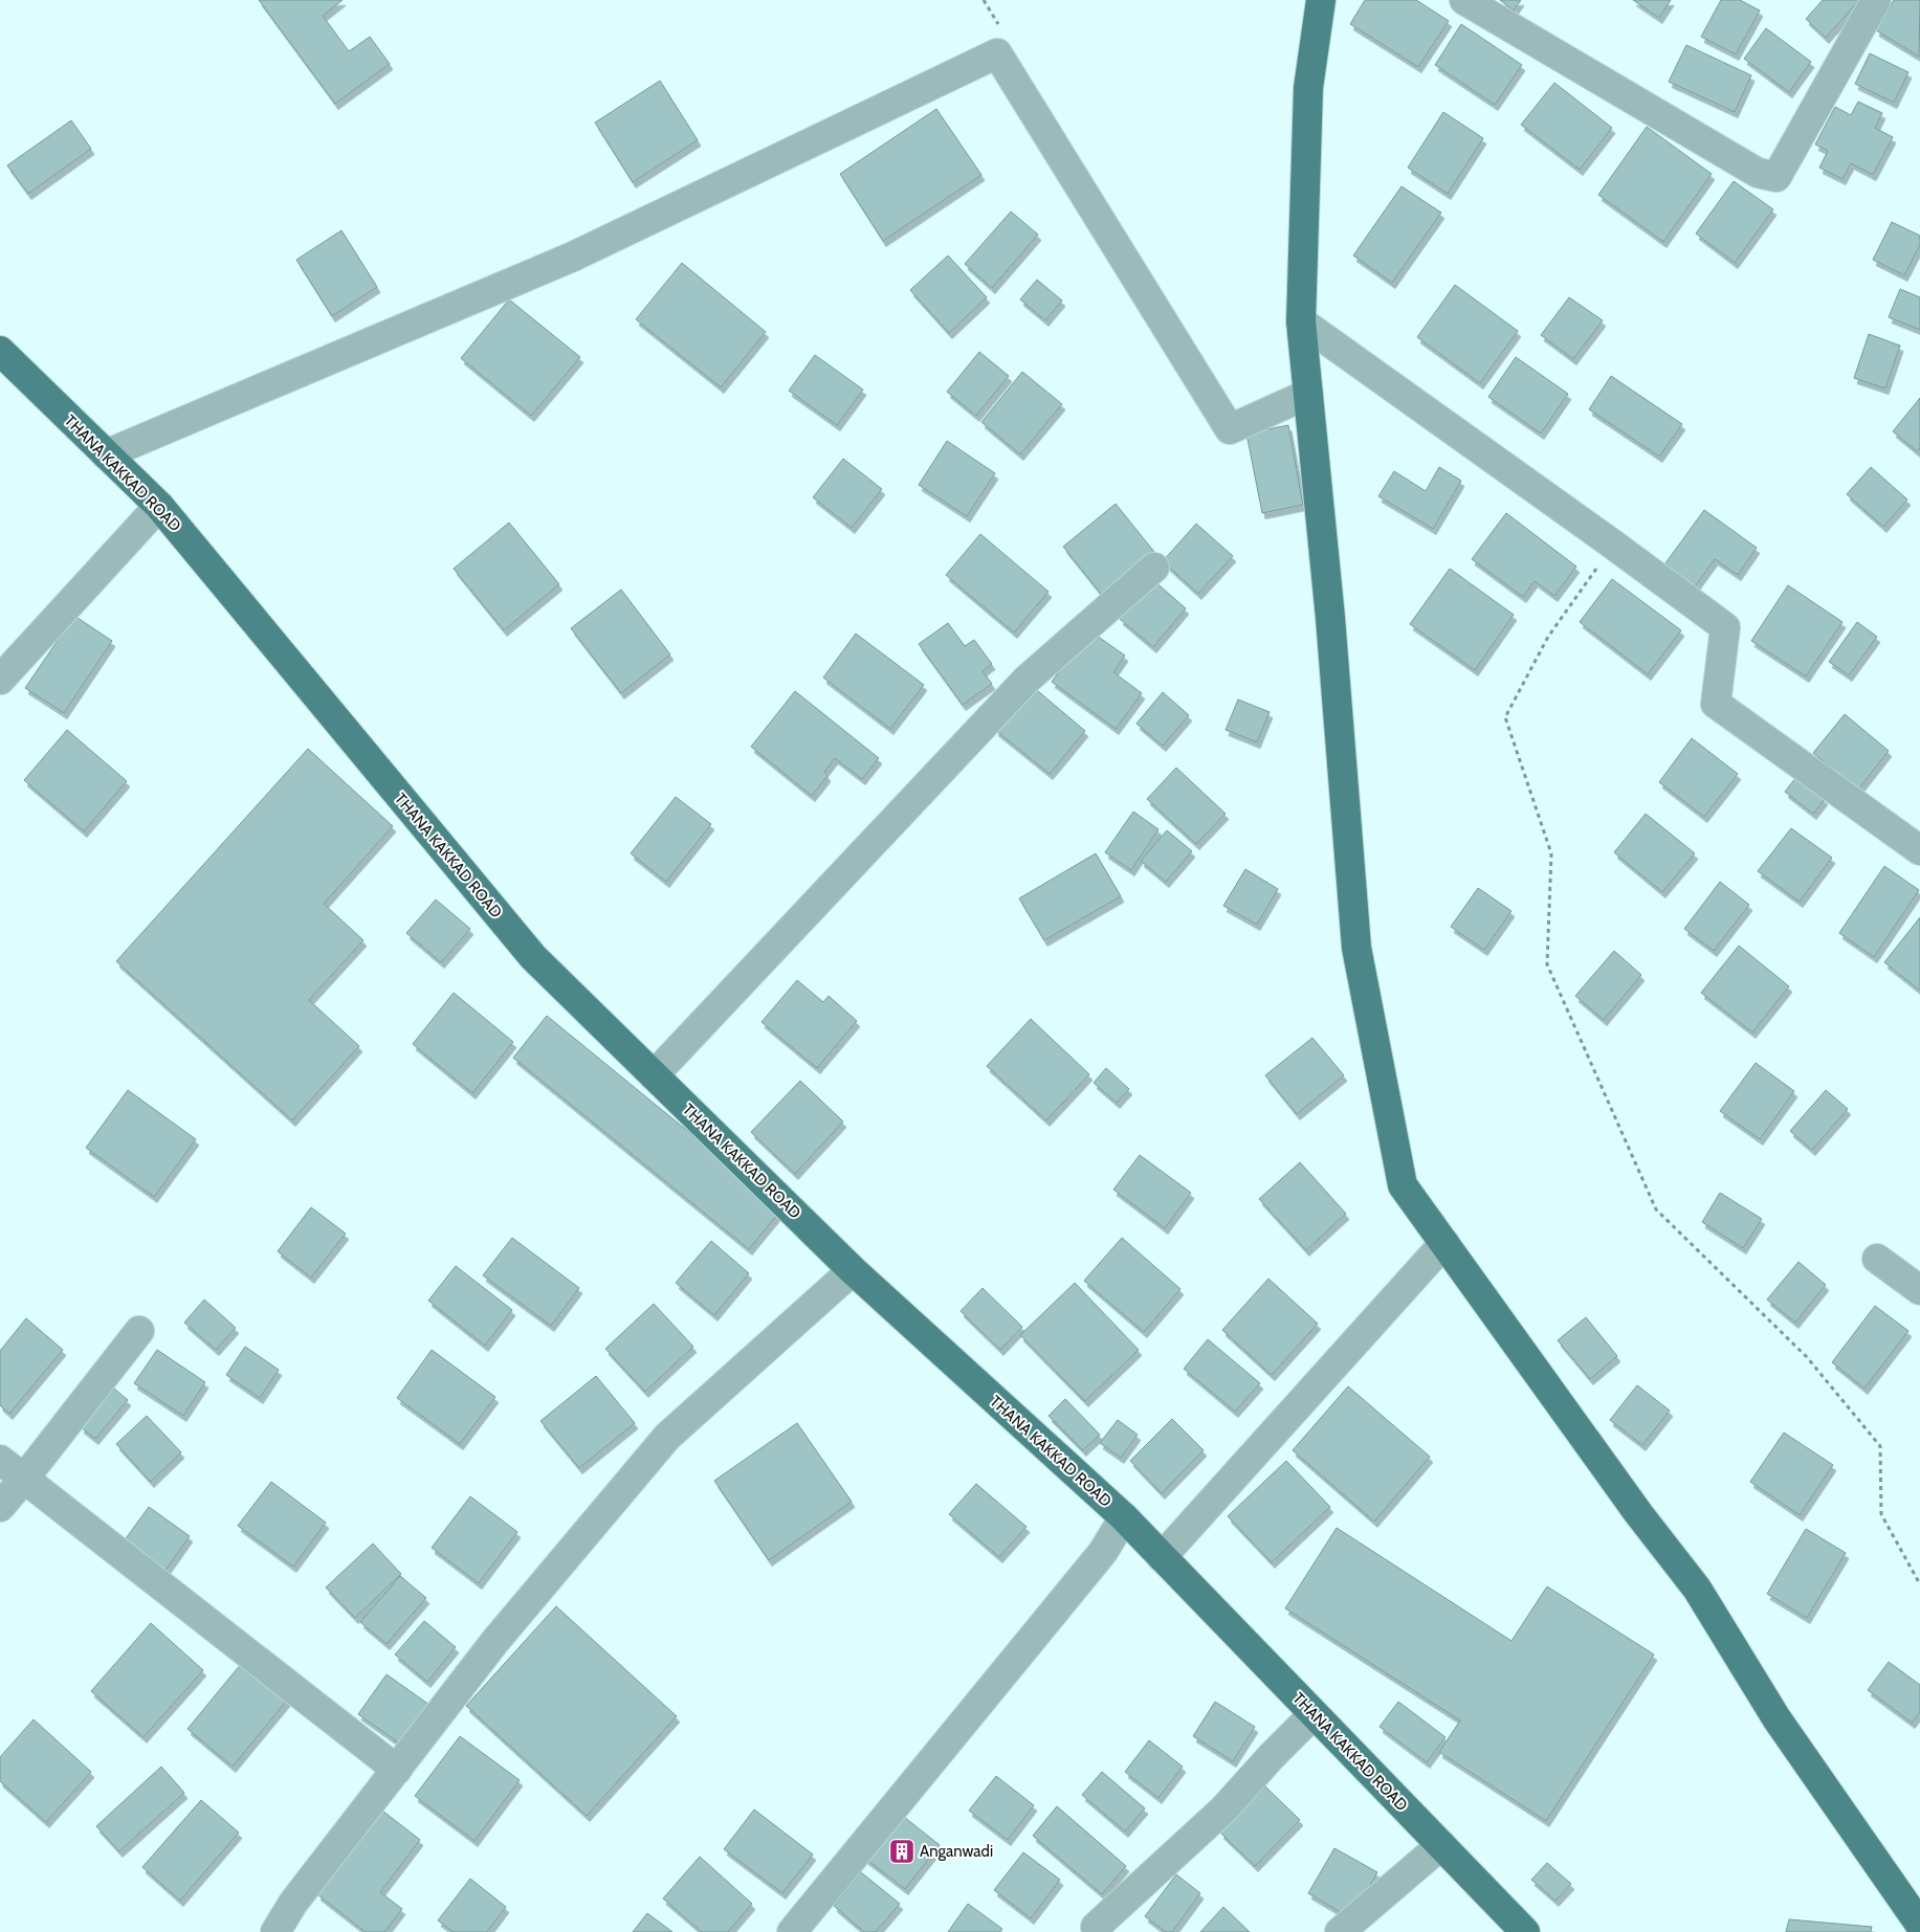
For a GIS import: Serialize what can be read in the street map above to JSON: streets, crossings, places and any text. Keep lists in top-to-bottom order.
{
  "streets": {
    "main road": ["THANA KAKKAD ROAD"]
  },
  "places": {
    "building": ["Anganwadi"]
  }
}
